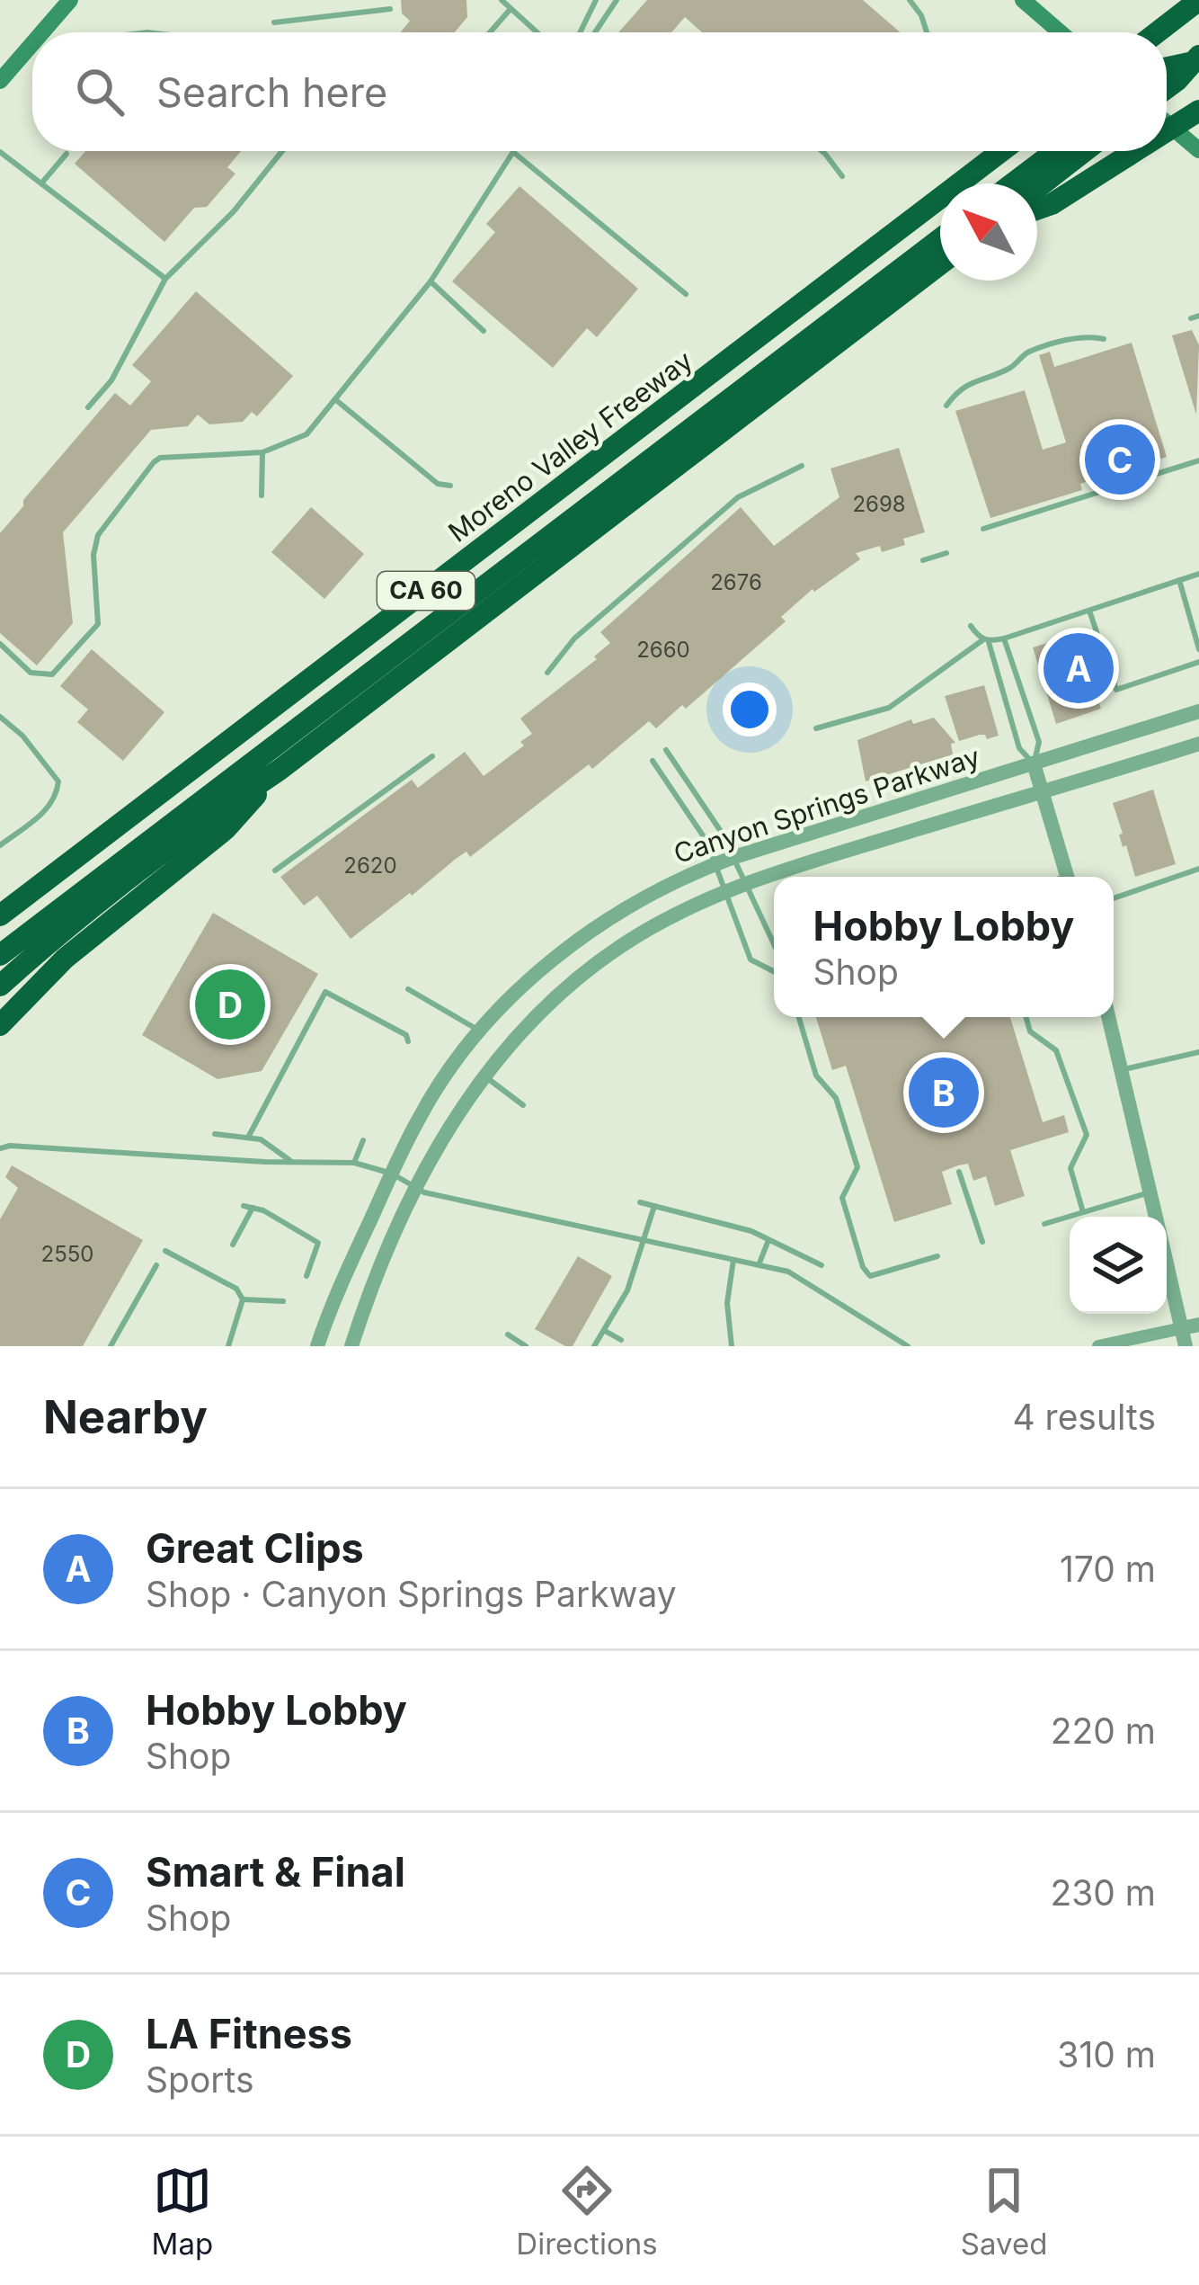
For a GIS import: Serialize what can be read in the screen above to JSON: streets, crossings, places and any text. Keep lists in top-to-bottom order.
{
  "streets": {
    "highway": ["Moreno Valley Freeway", "CA 60"],
    "street": ["Canyon Springs Parkway"]
  },
  "house_numbers": [
    "2698",
    "2676",
    "2660",
    "2620",
    "2550"
  ],
  "north": "top left",
  "page": {
    "search": "Search here",
    "pins": [
      "C",
      "A",
      "D",
      "B"
    ],
    "popup": ["Hobby Lobby", "Shop"],
    "heading": ["Nearby", "4 results"],
    "list": [
      {
        "mark": "A",
        "name": "Great Clips",
        "note": "Shop · Canyon Springs Parkway",
        "value": "170 m"
      },
      {
        "mark": "B",
        "name": "Hobby Lobby",
        "note": "Shop",
        "value": "220 m"
      },
      {
        "mark": "C",
        "name": "Smart & Final",
        "note": "Shop",
        "value": "230 m"
      },
      {
        "mark": "D",
        "name": "LA Fitness",
        "note": "Sports",
        "value": "310 m"
      }
    ],
    "nav": ["Map", "Directions", "Saved"]
  }
}
